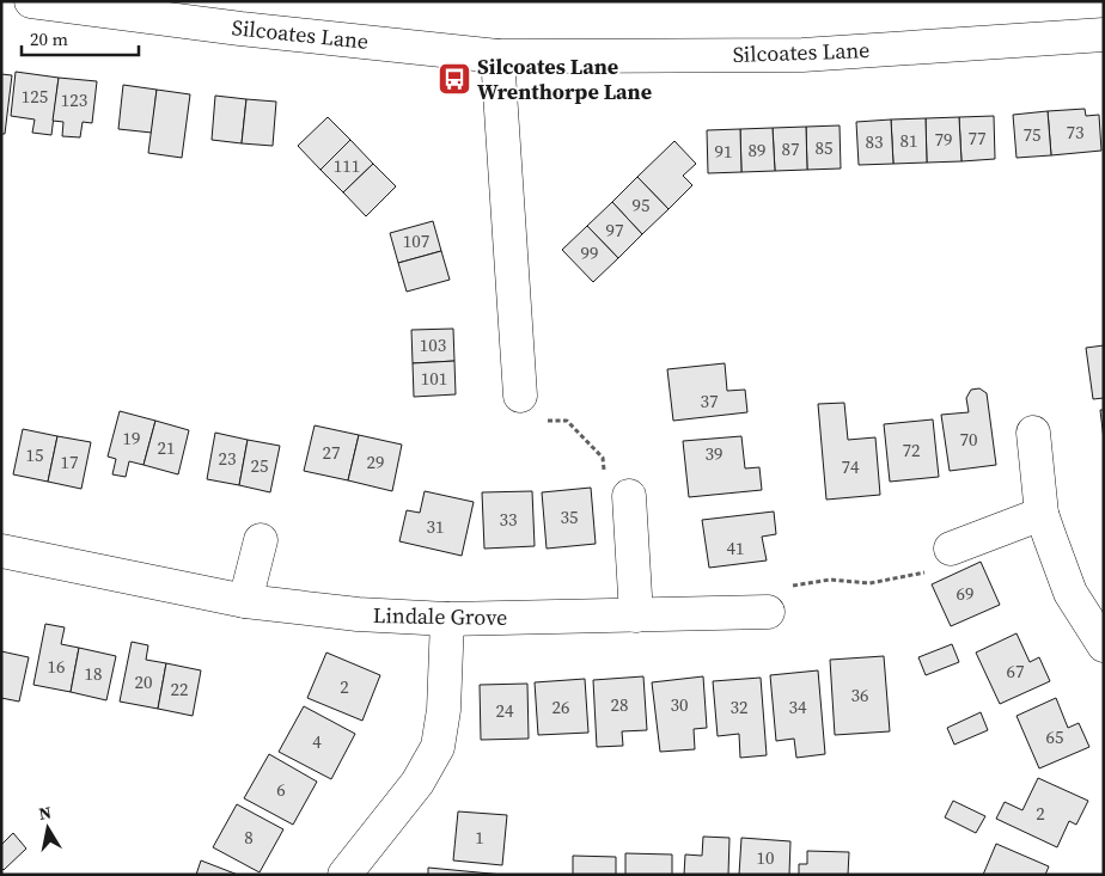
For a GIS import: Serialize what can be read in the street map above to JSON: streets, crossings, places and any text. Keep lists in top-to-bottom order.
{
  "streets": {
    "street": ["Silcoates Lane", "Lindale Grove"]
  },
  "places": {
    "bus stop": ["Silcoates Lane Wrenthorpe Lane"]
  },
  "house_numbers": [
    "125",
    "123",
    "73",
    "75",
    "77",
    "79",
    "81",
    "83",
    "85",
    "87",
    "89",
    "91",
    "111",
    "95",
    "97",
    "107",
    "99",
    "103",
    "101",
    "37",
    "19",
    "70",
    "21",
    "72",
    "27",
    "39",
    "15",
    "23",
    "17",
    "29",
    "25",
    "74",
    "35",
    "33",
    "31",
    "41",
    "69",
    "16",
    "67",
    "18",
    "20",
    "2",
    "22",
    "36",
    "28",
    "30",
    "26",
    "32",
    "34",
    "24",
    "65",
    "4",
    "6",
    "2",
    "8",
    "1",
    "10"
  ],
  "scale_bar": "20 m",
  "north": "top"
}
